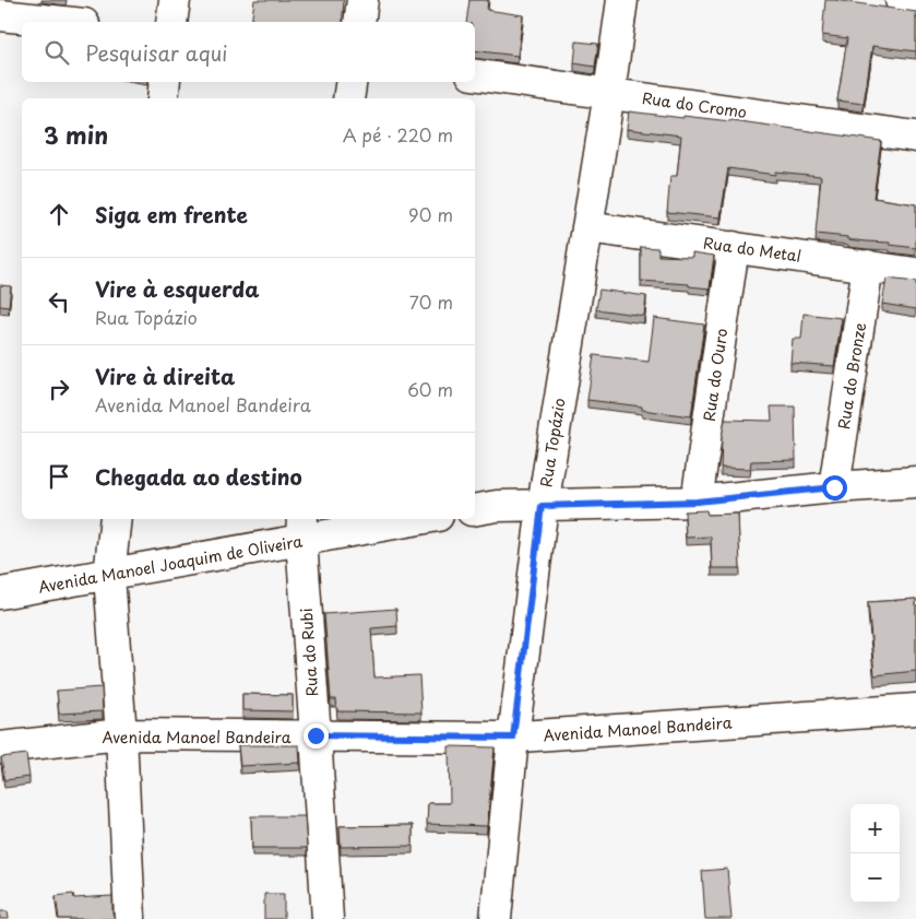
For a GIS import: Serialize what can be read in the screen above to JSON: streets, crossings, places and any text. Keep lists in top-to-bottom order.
{
  "streets": {
    "street": [
      "Rua do Cromo",
      "Rua do Metal",
      "Rua do Ouro",
      "Rua do Bronze",
      "Rua Topázio",
      "Avenida Manoel Joaquim de Oliveira",
      "Rua do Rubi",
      "Avenida Manoel Bandeira"
    ]
  },
  "crossings": [
    ["Rua do Cromo", "Rua Topázio"],
    ["Rua do Metal", "Rua do Ouro"],
    ["Rua do Metal", "Rua do Bronze"],
    ["Rua do Metal", "Rua Topázio"],
    ["Rua Topázio", "Avenida Manoel Bandeira"],
    ["Avenida Manoel Joaquim de Oliveira", "Rua do Rubi"],
    ["Rua do Rubi", "Avenida Manoel Bandeira"]
  ],
  "page": {
    "search": "Pesquisar aqui",
    "heading": ["3 min", "A pé · 220 m"],
    "list": [
      ["Siga em frente", "90 m"],
      ["Vire à esquerda", "Rua Topázio", "70 m"],
      ["Vire à direita", "Avenida Manoel Bandeira", "60 m"],
      "Chegada ao destino"
    ],
    "map_buttons": ["+", "−"]
  }
}
